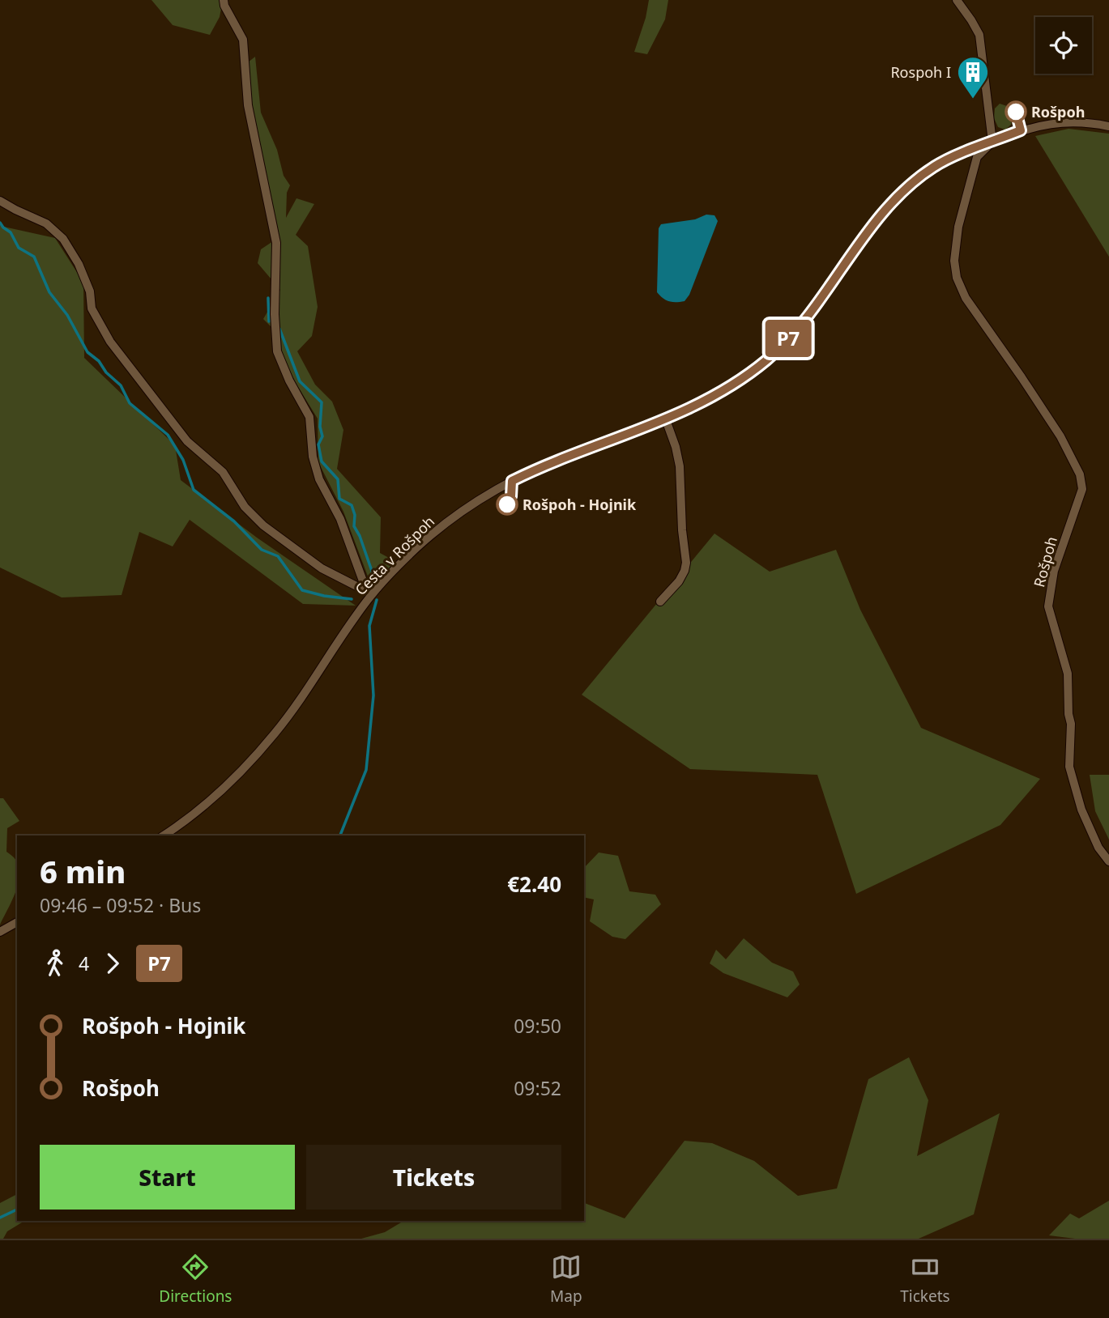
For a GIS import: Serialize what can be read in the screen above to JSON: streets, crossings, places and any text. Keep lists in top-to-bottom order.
{
  "streets": {
    "street": ["Cesta v Rošpoh", "Rošpoh"]
  },
  "crossings": [
    ["Cesta v Rošpoh", "Rošpoh"]
  ],
  "places": {
    "building": ["Rospoh I"],
    "other": ["Rošpoh", "Rošpoh - Hojnik"]
  },
  "lines": ["bus line P7"],
  "page": {
    "on_map": "P7",
    "heading": ["6 min", "09:46 – 09:52 · Bus", "€2.40"],
    "legs": ["4", "P7"],
    "list": [
      {
        "name": "Rošpoh - Hojnik",
        "value": "09:50"
      },
      {
        "name": "Rošpoh",
        "value": "09:52"
      }
    ],
    "buttons": ["Start", "Tickets"],
    "tabs": ["Directions", "Map", "Tickets"]
  }
}
